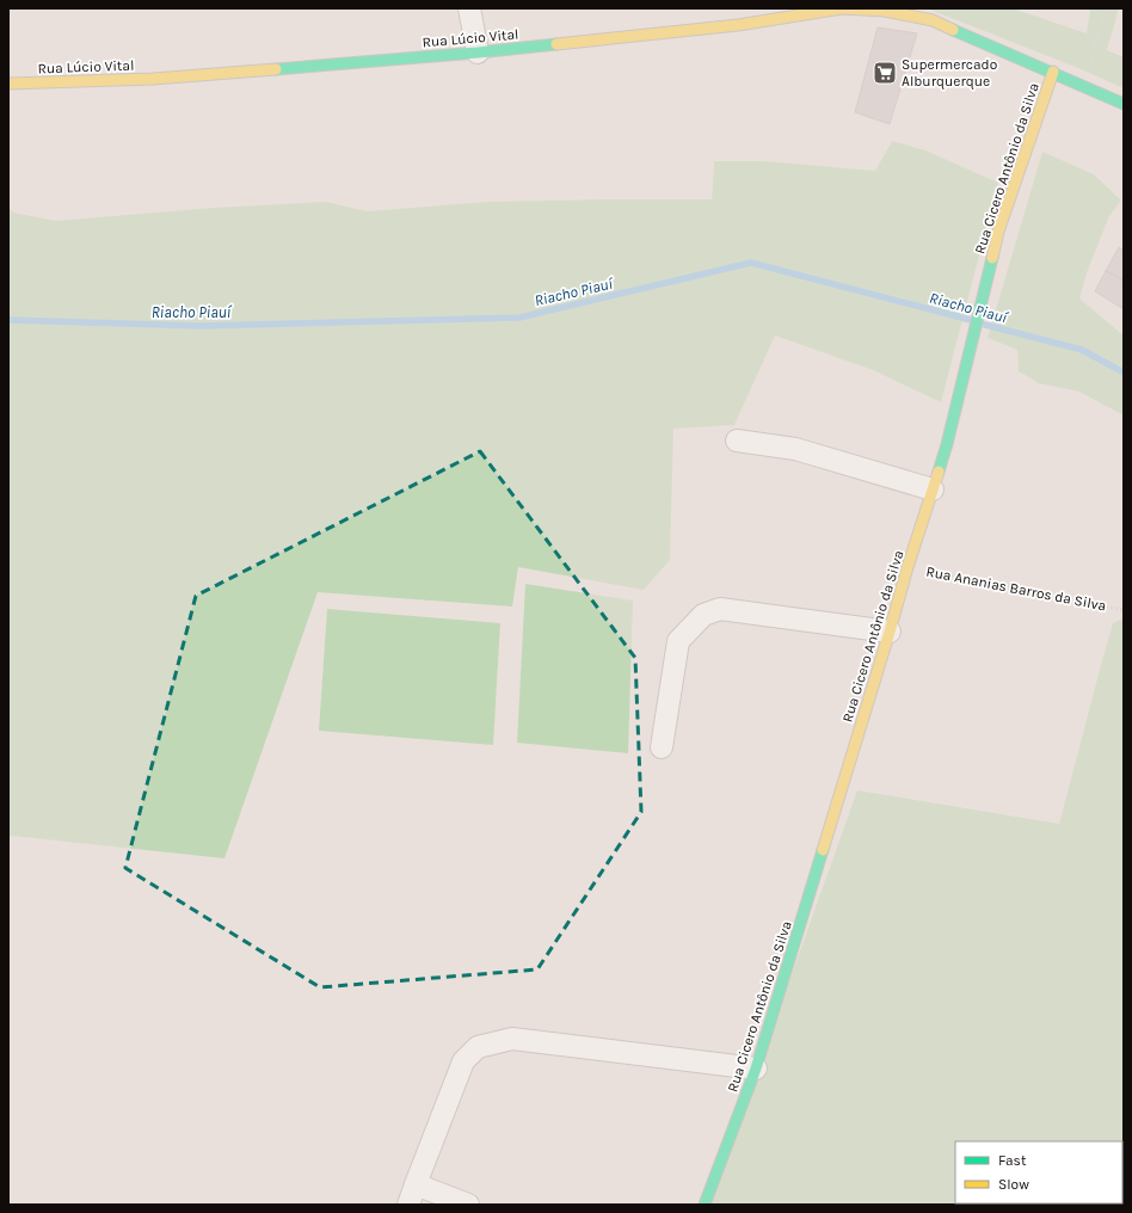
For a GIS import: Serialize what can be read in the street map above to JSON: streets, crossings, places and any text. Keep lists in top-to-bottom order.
{
  "streets": {
    "street": ["Rua Lúcio Vital", "Rua Cicero Antônio da Silva"],
    "path": ["Rua Ananias Barros da Silva"]
  },
  "crossings": [
    ["Rua Lúcio Vital", "Rua Cicero Antônio da Silva"],
    ["Rua Cicero Antônio da Silva", "Rua Ananias Barros da Silva"]
  ],
  "water": ["Riacho Piauí"],
  "places": {
    "supermarket": ["Supermercado Alburquerque"]
  },
  "legend": ["Fast", "Slow"]
}
